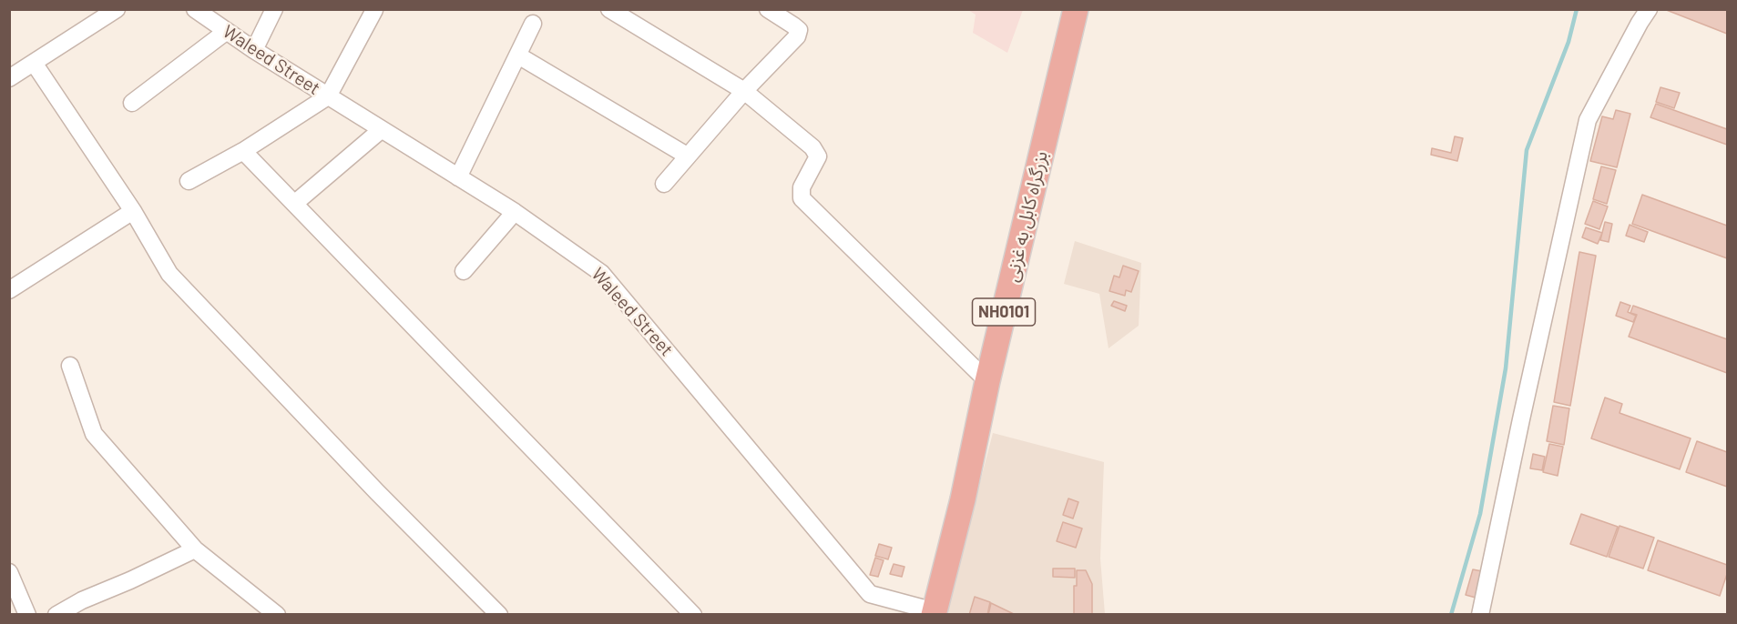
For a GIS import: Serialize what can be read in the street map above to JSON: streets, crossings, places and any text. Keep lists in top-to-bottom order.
{
  "streets": {
    "highway": ["بزرگراه کابل به غزنی", "NH0101"],
    "street": ["Waleed Street"]
  },
  "crossings": [
    ["Waleed Street", "بزرگراه کابل به غزنی"]
  ]
}
